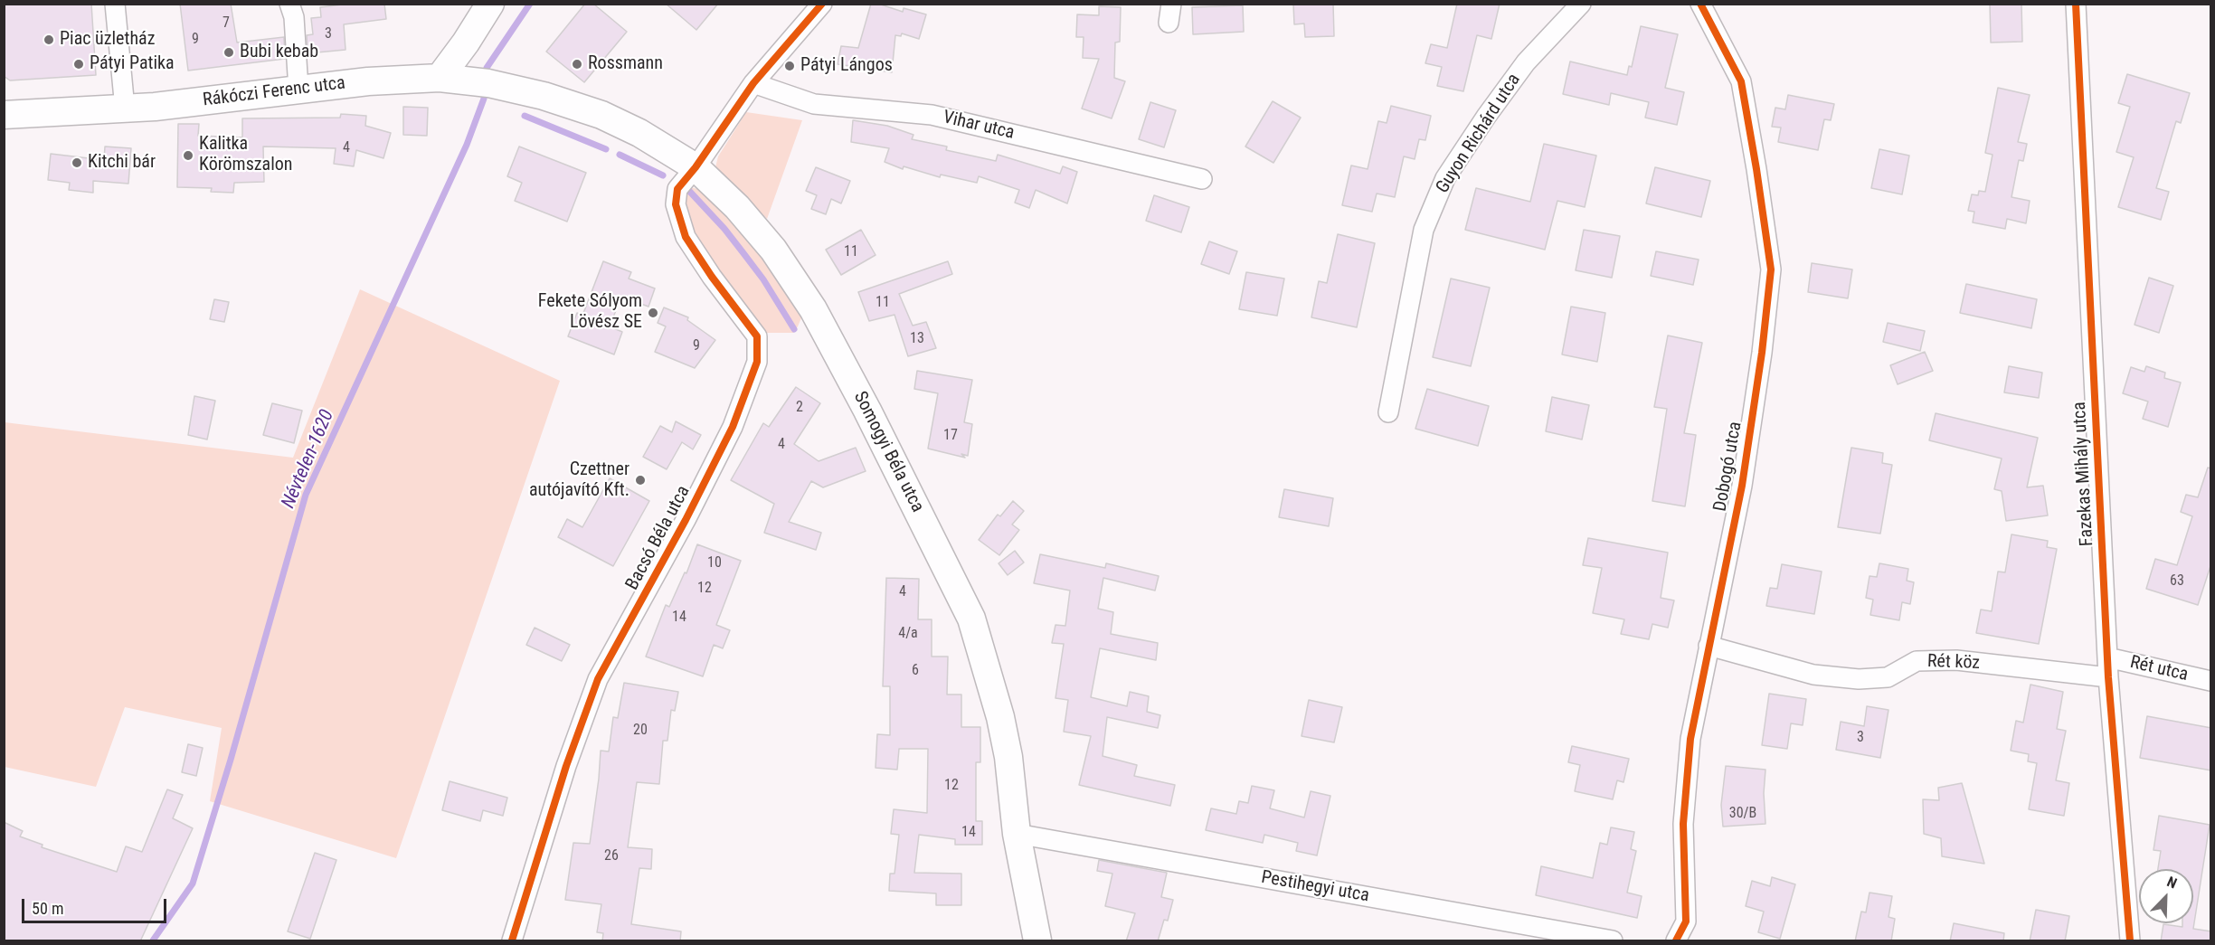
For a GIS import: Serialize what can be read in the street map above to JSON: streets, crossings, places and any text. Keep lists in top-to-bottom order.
{
  "streets": {
    "main road": ["Rákóczi Ferenc utca", "Somogyi Béla utca"],
    "street": [
      "Vihar utca",
      "Guyon Richárd utca",
      "Dobogó utca",
      "Fazekas Mihály utca",
      "Bacsó Béla utca",
      "Rét köz",
      "Rét utca",
      "Pestihegyi utca"
    ]
  },
  "crossings": [
    ["Rákóczi Ferenc utca", "Somogyi Béla utca"],
    ["Vihar utca", "Bacsó Béla utca"],
    ["Somogyi Béla utca", "Bacsó Béla utca"],
    ["Somogyi Béla utca", "Pestihegyi utca"],
    ["Dobogó utca", "Rét köz"],
    ["Fazekas Mihály utca", "Rét köz"],
    ["Fazekas Mihály utca", "Rét utca"]
  ],
  "water": ["Névtelen-1620"],
  "places": [
    "Piac üzletház",
    "Bubi kebab",
    "Pátyi Patika",
    "Rossmann",
    "Pátyi Lángos",
    "Kalitka Körömszalon",
    "Kitchi bár",
    "Fekete Sólyom Lövész SE",
    "Czettner autójavító Kft."
  ],
  "house_numbers": [
    "7",
    "3",
    "9",
    "4",
    "11",
    "11",
    "13",
    "9",
    "2",
    "17",
    "4",
    "10",
    "63",
    "12",
    "4",
    "14",
    "4/a",
    "6",
    "20",
    "3",
    "12",
    "30/B",
    "14",
    "26"
  ],
  "scale_bar": "50 m",
  "north": "top right"
}
